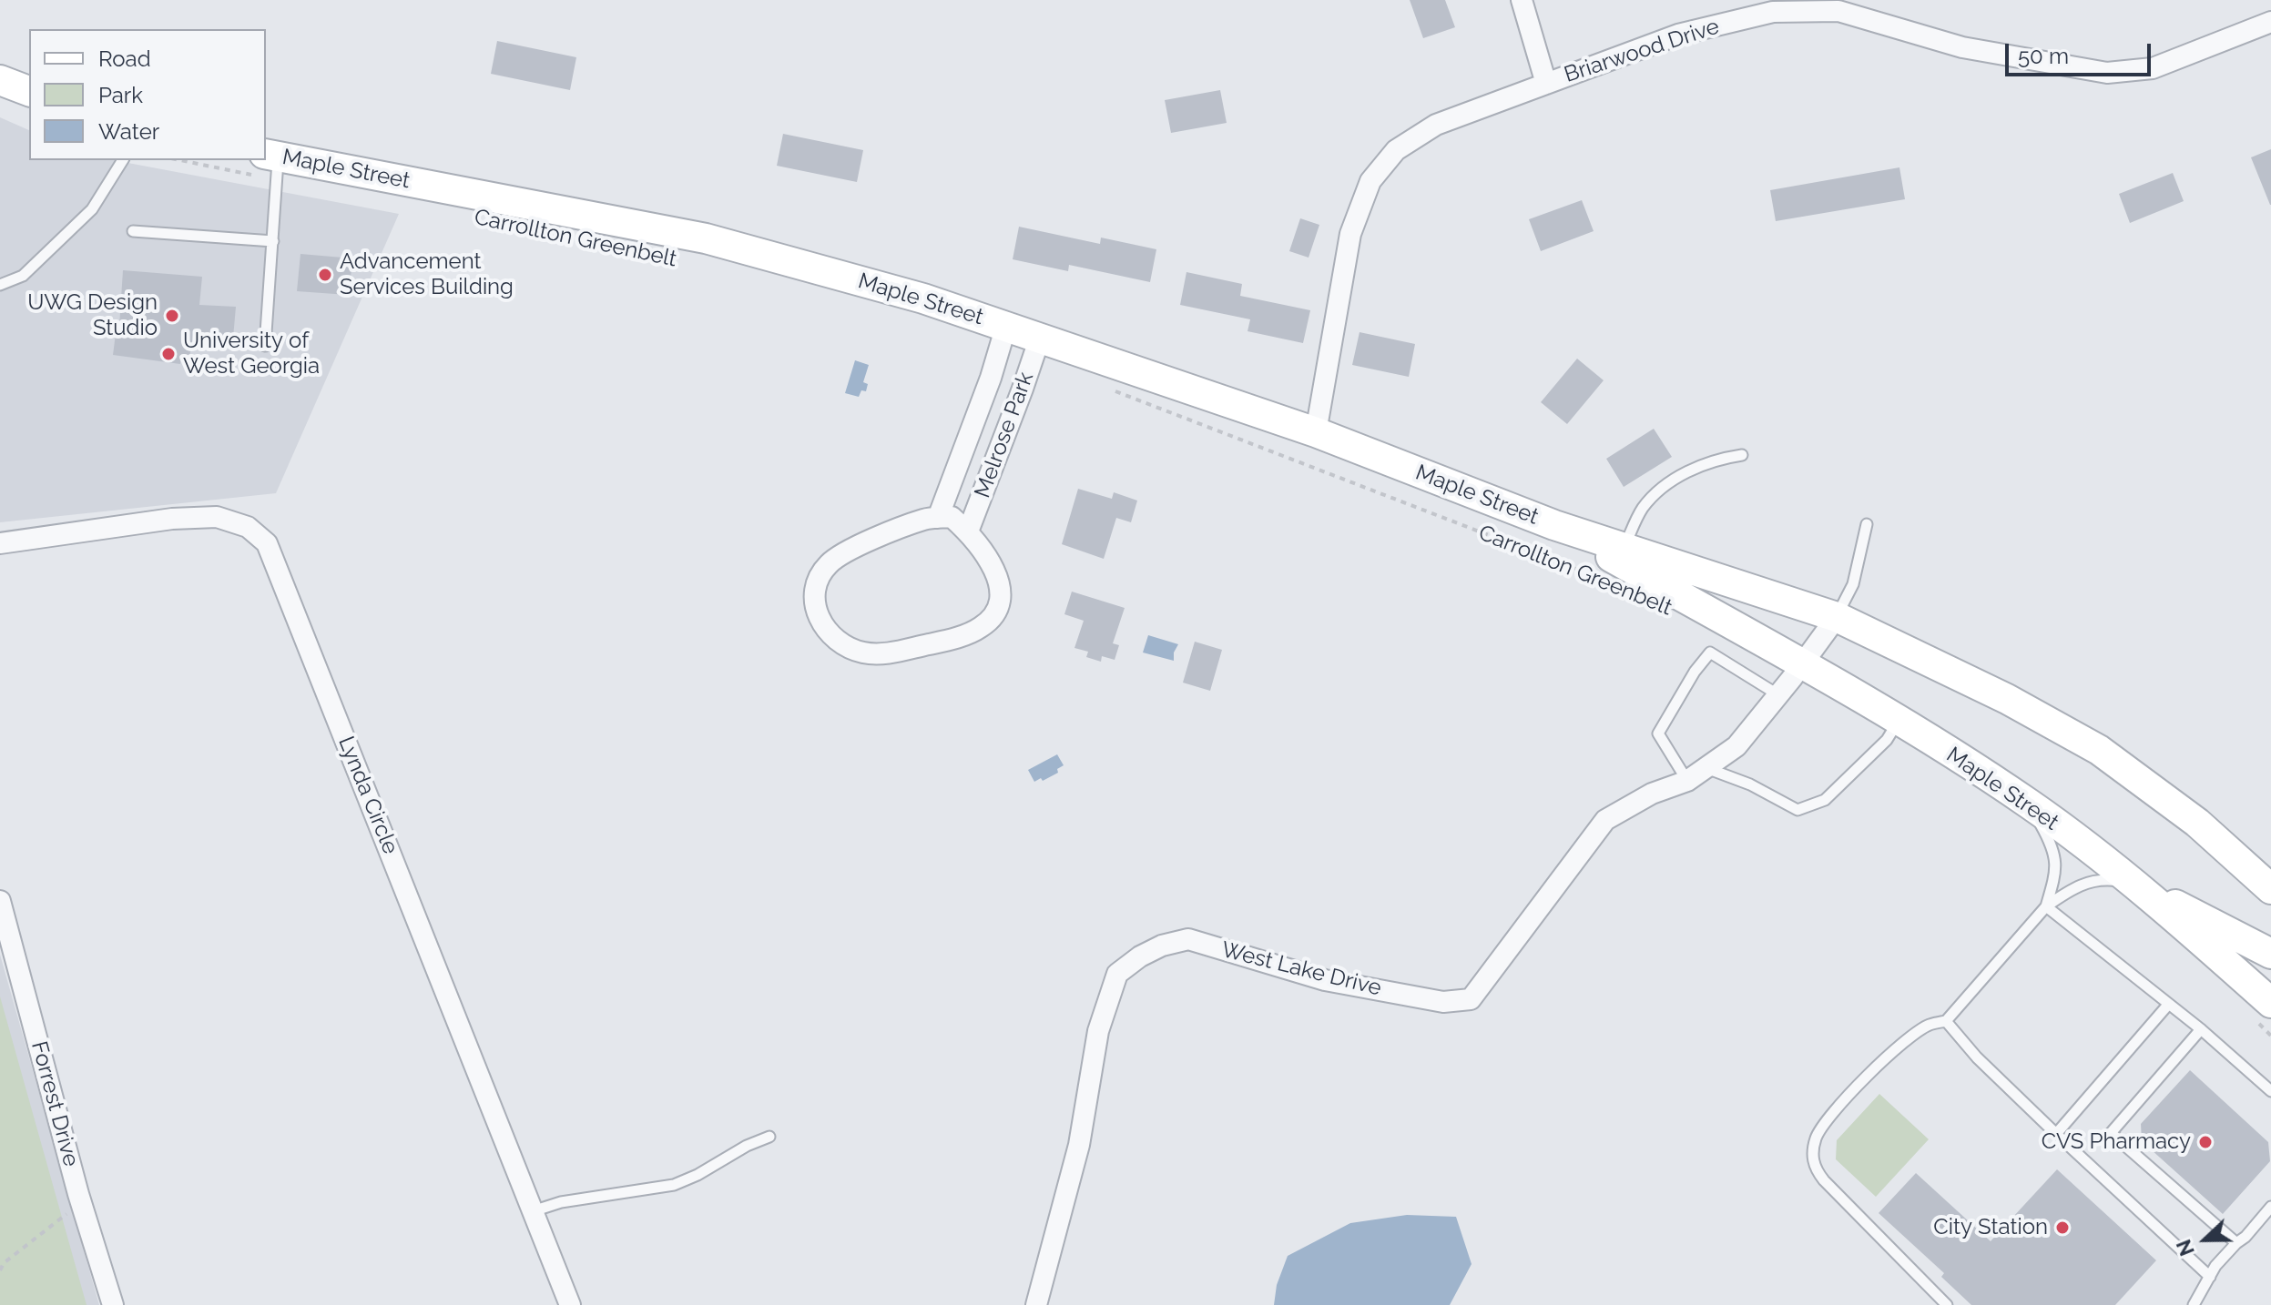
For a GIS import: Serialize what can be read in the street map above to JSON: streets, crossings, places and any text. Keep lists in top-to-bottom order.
{
  "streets": {
    "main road": ["Maple Street"],
    "street": [
      "Briarwood Drive",
      "Melrose Park",
      "Lynda Circle",
      "West Lake Drive",
      "Forrest Drive"
    ],
    "path": ["Carrollton Greenbelt"]
  },
  "crossings": [
    ["Briarwood Drive", "Maple Street"],
    ["Maple Street", "Melrose Park"],
    ["Maple Street", "West Lake Drive"]
  ],
  "places": [
    "Advancement Services Building",
    "UWG Design Studio",
    "University of West Georgia",
    "CVS Pharmacy",
    "City Station"
  ],
  "legend": ["Road", "Park", "Water"],
  "scale_bar": "50 m",
  "north": "left"
}
